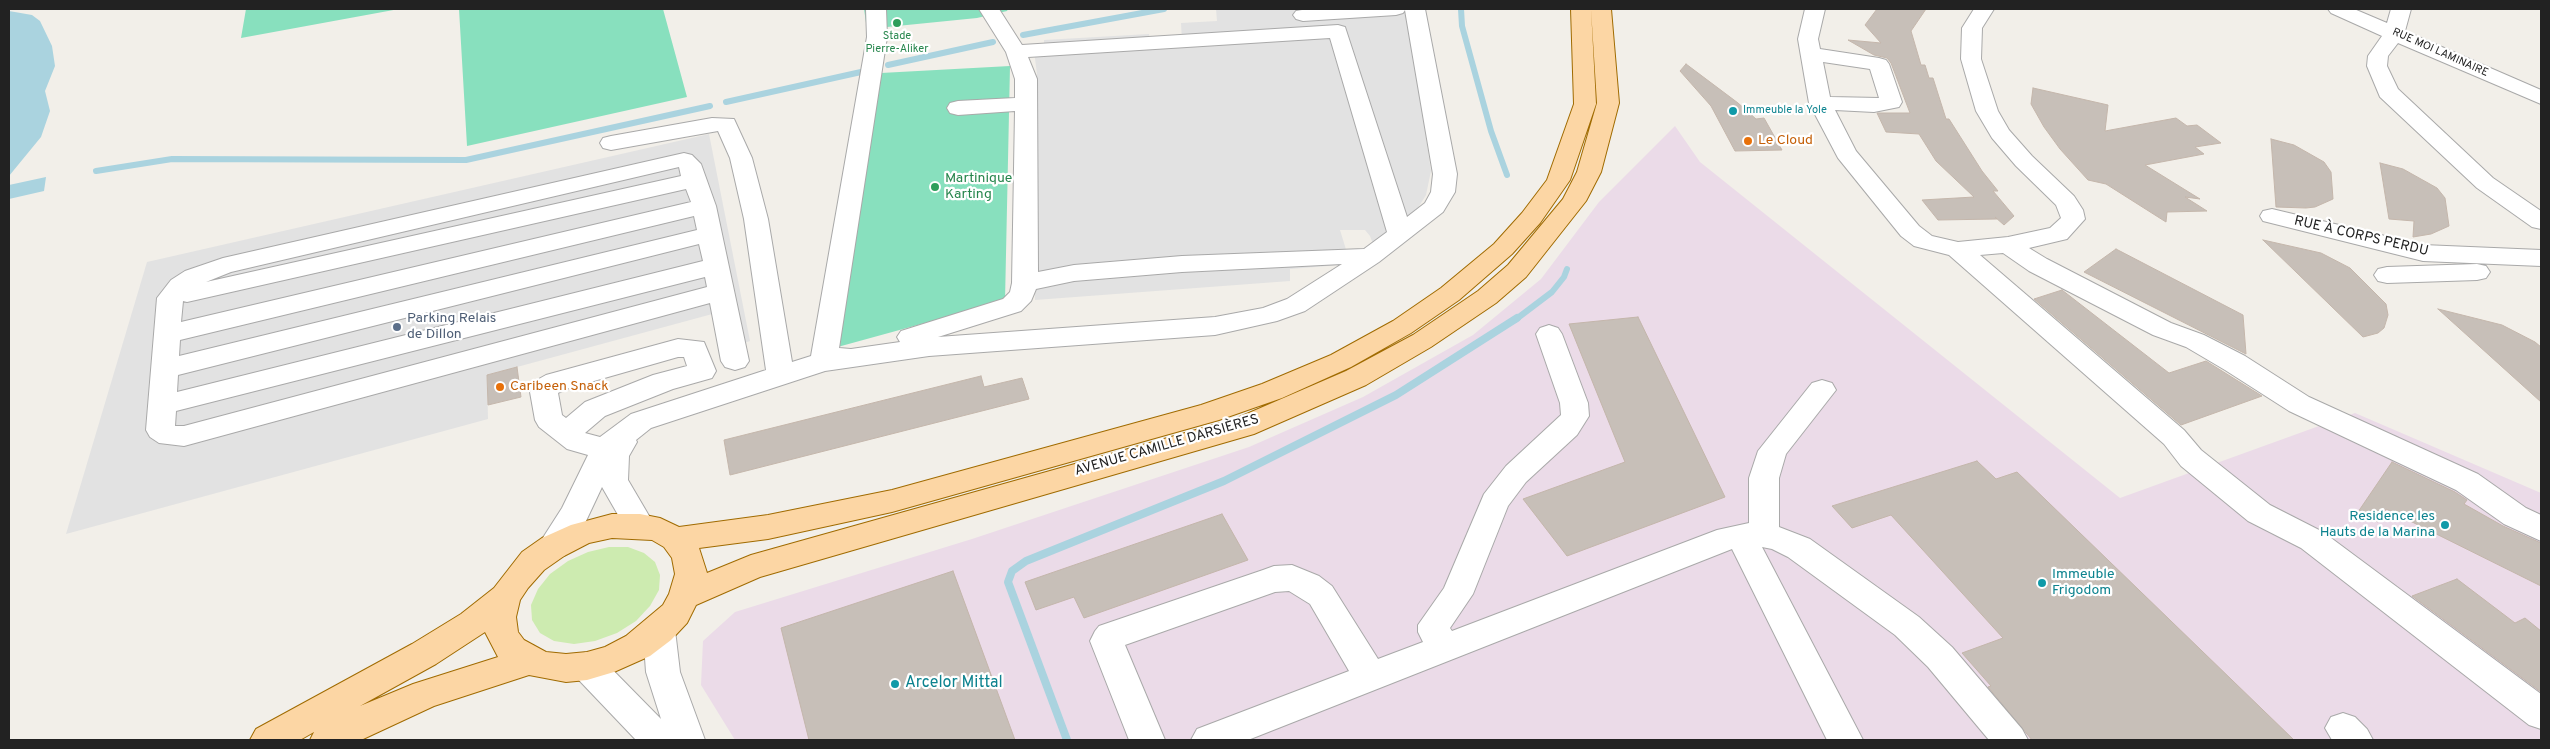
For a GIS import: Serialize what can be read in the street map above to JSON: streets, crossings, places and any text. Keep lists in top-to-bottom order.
{
  "streets": {
    "main road": ["AVENUE CAMILLE DARSIÈRES"],
    "street": ["RUE MOI LAMINAIRE", "RUE À CORPS PERDU"]
  },
  "places": [
    "Stade Pierre-Aliker",
    "Immeuble la Yole",
    "Le Cloud",
    "Martinique Karting",
    "Parking Relais de Dillon",
    "Caribeen Snack",
    "Residence les Hauts de la Marina",
    "Immeuble Frigodom",
    "Arcelor Mittal"
  ]
}
